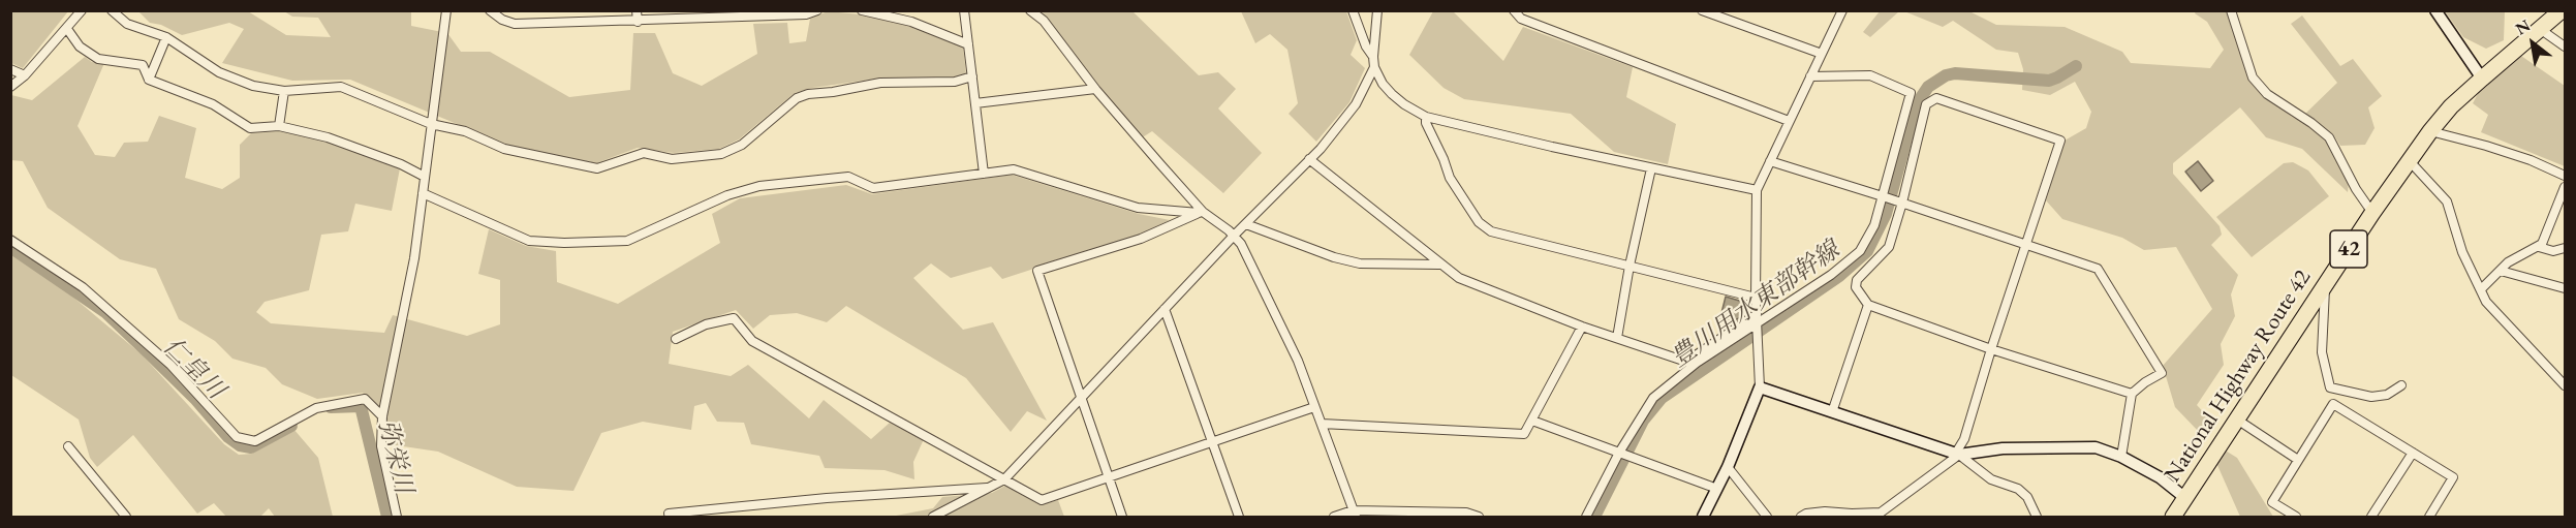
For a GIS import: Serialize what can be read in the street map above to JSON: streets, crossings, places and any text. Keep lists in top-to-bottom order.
{
  "streets": {
    "highway": ["42", "National Highway Route 42"]
  },
  "water": ["豊川用水東部幹線", "仁皇川", "弥栄川"],
  "north": "top left"
}
